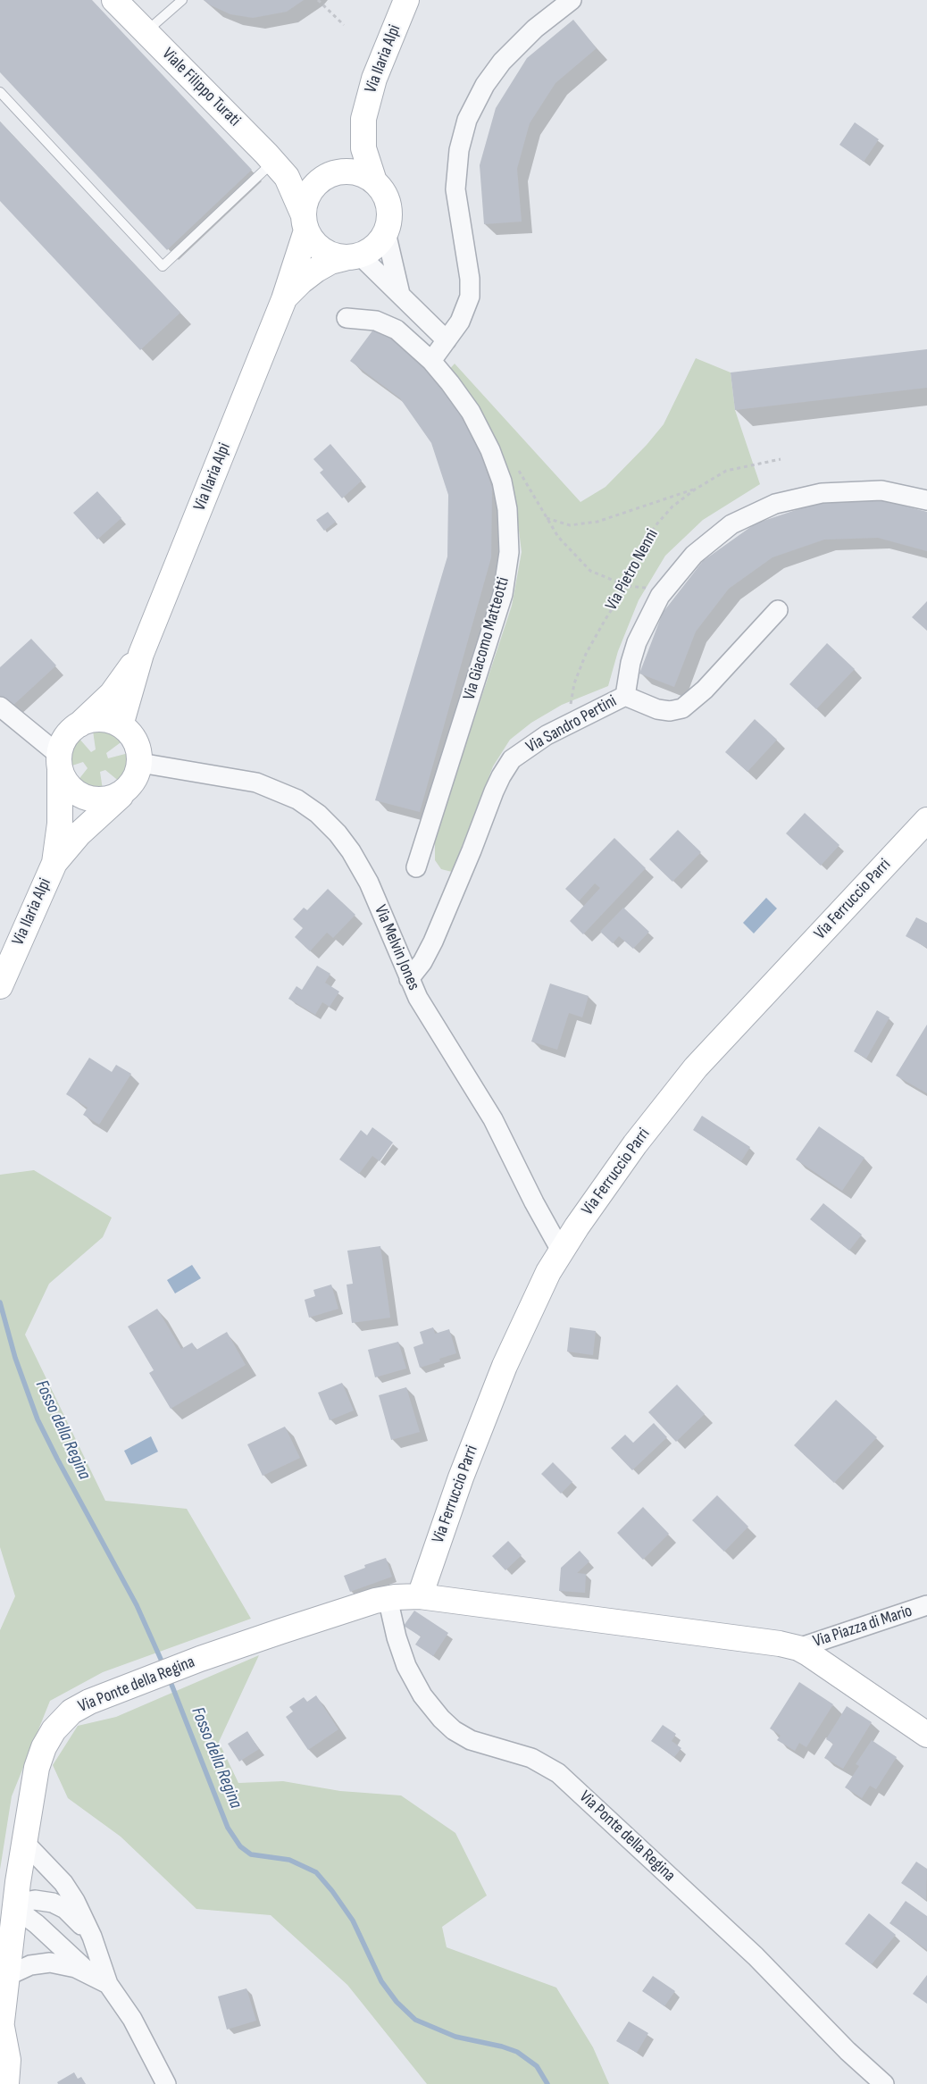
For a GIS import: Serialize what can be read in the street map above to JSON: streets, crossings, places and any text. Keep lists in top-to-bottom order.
{
  "streets": {
    "street": [
      "Via Ilaria Alpi",
      "Viale Filippo Turati",
      "Via Giacomo Matteotti",
      "Via Sandro Pertini",
      "Via Ferruccio Parri",
      "Via Melvin Jones",
      "Via Piazza di Mario",
      "Via Ponte della Regina"
    ],
    "path": ["Via Pietro Nenni"]
  },
  "crossings": [
    ["Via Ilaria Alpi", "Viale Filippo Turati"],
    ["Via Ilaria Alpi", "Via Melvin Jones"],
    ["Via Pietro Nenni", "Via Sandro Pertini"],
    ["Via Sandro Pertini", "Via Melvin Jones"],
    ["Via Ferruccio Parri", "Via Melvin Jones"],
    ["Via Ferruccio Parri", "Via Ponte della Regina"],
    ["Via Piazza di Mario", "Via Ponte della Regina"]
  ],
  "water": ["Fosso della Regina"]
}
